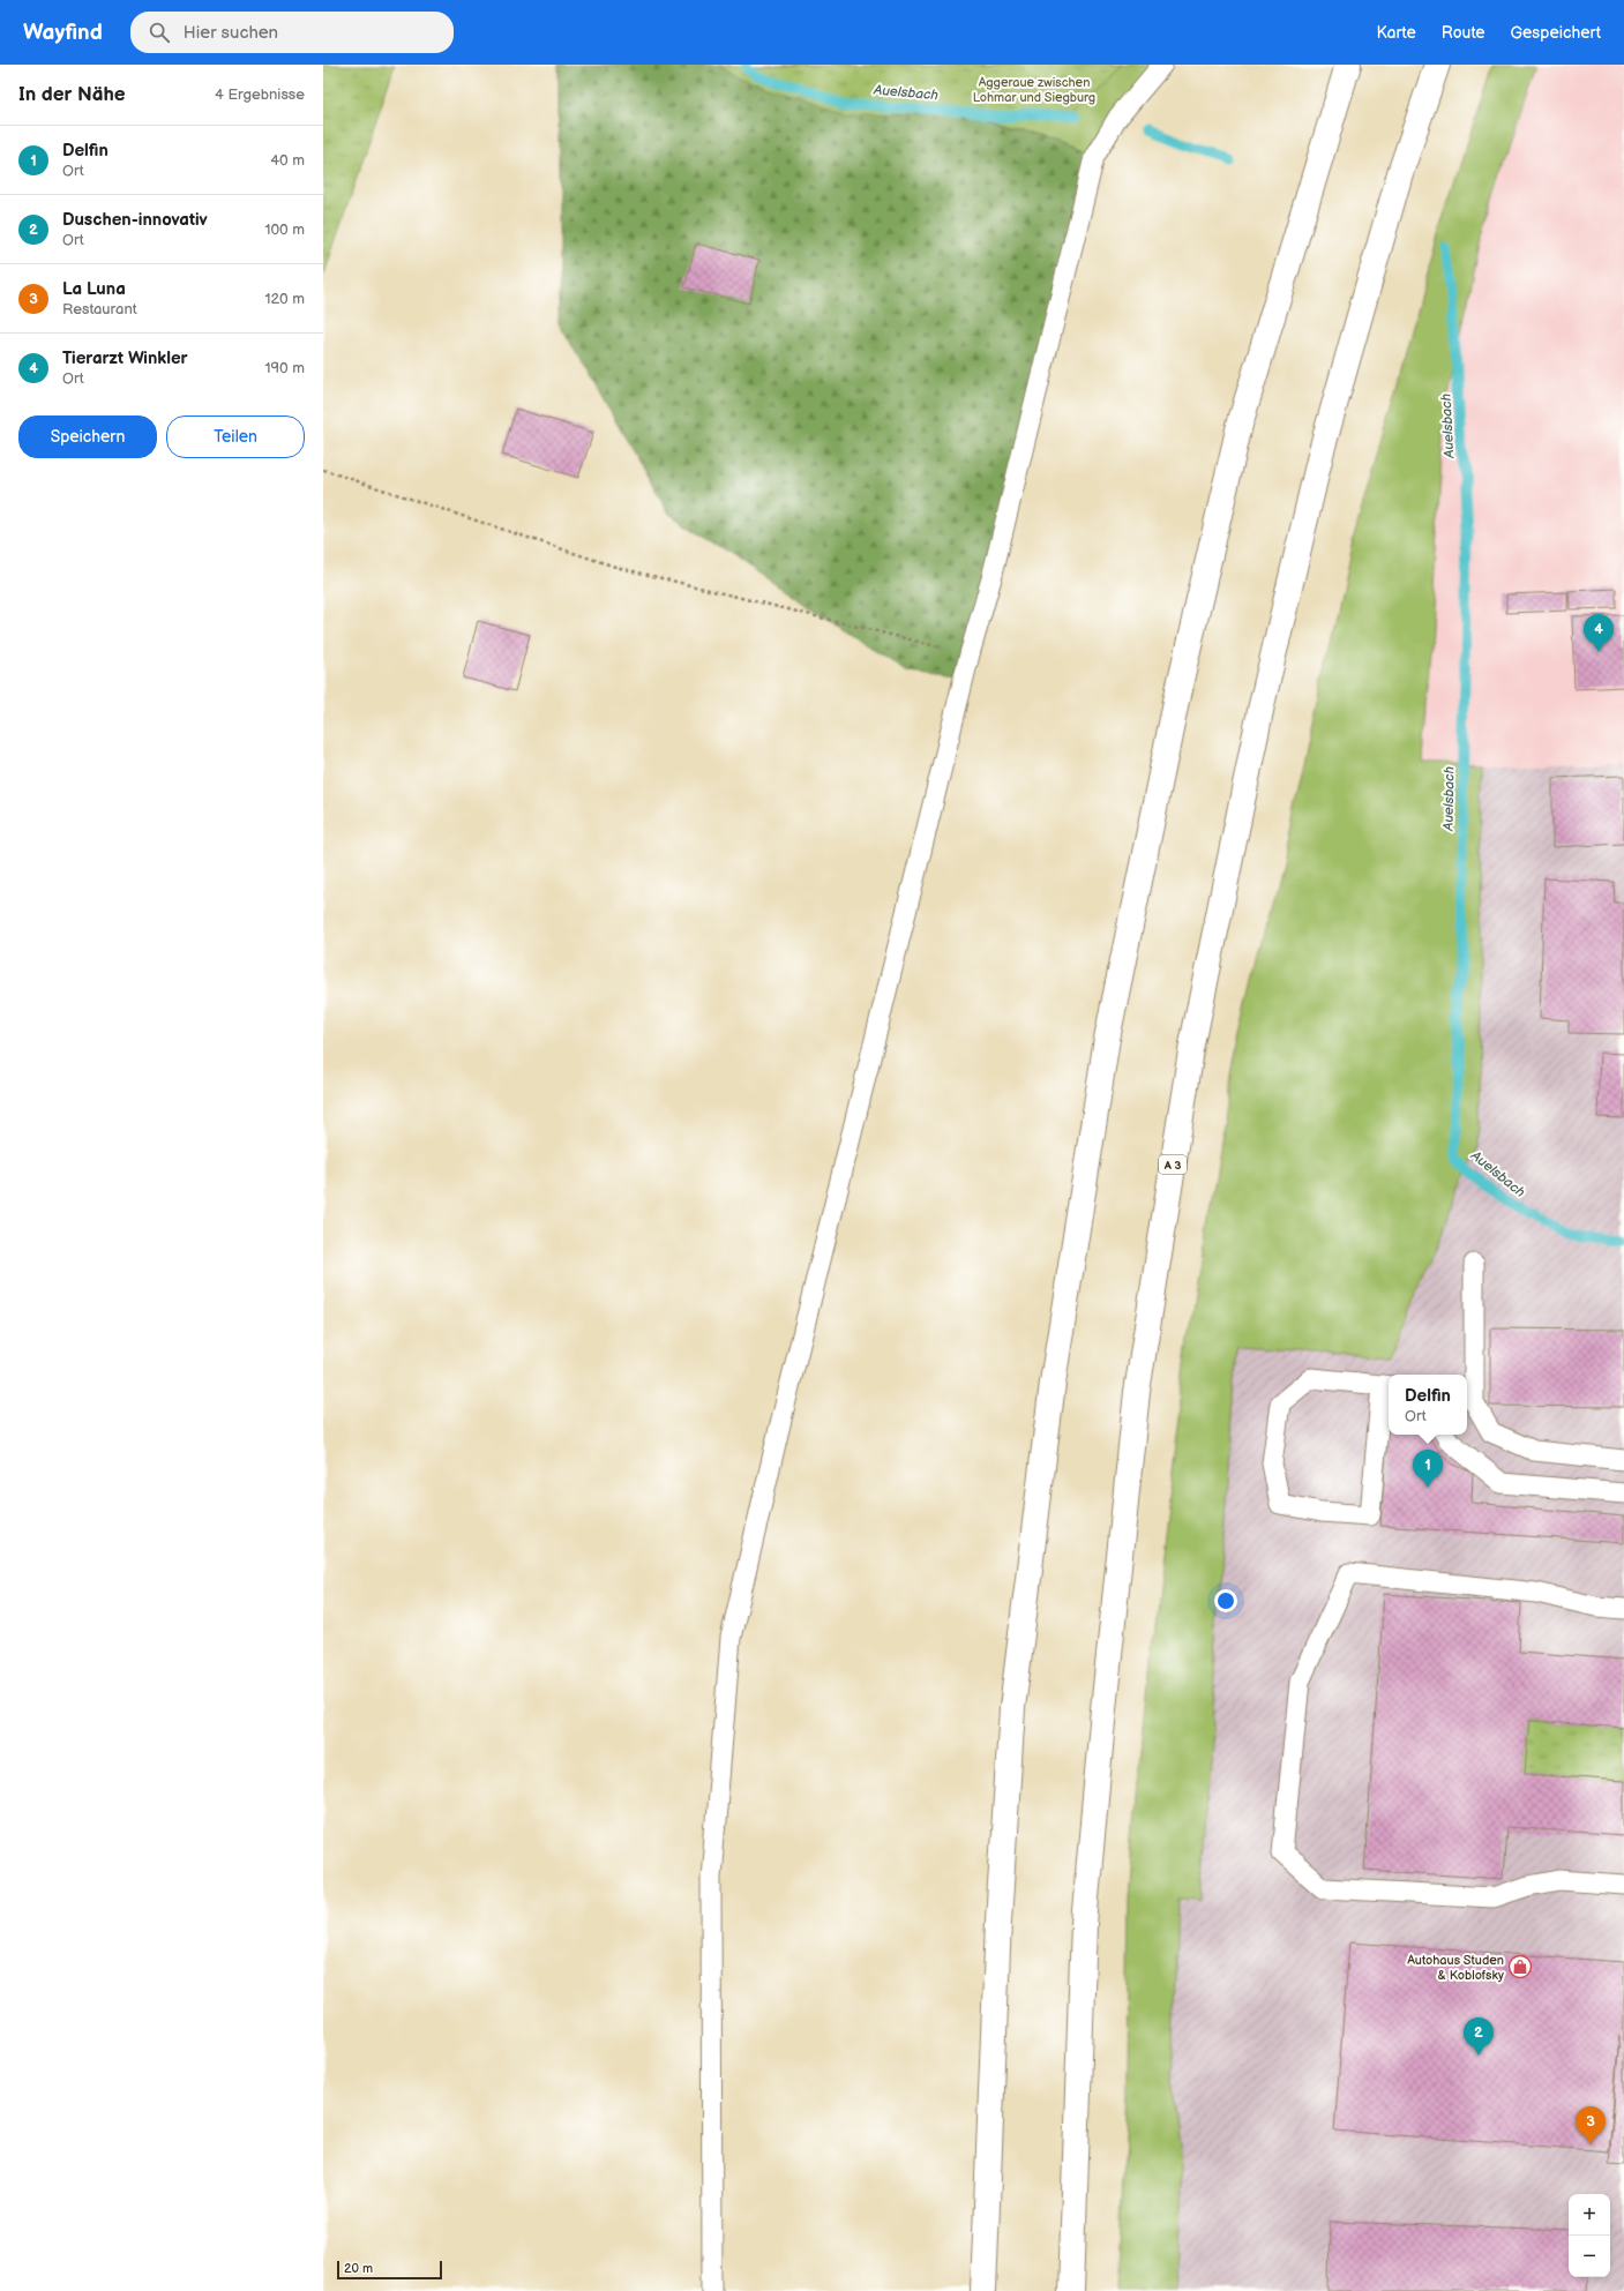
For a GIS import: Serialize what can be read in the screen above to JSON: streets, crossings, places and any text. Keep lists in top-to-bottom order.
{
  "streets": {
    "highway": ["A 3"]
  },
  "water": ["Auelsbach"],
  "parks": ["Aggeraue zwischen Lohmar und Siegburg"],
  "places": {
    "shop": ["Autohaus Studen & Koblofsky"]
  },
  "scale_bar": "20 m",
  "page": {
    "header": "Wayfind",
    "search": "Hier suchen",
    "nav": ["Karte", "Route", "Gespeichert"],
    "heading": ["In der Nähe", "4 Ergebnisse"],
    "list": [
      {
        "mark": "1",
        "name": "Delfin",
        "note": "Ort",
        "value": "40 m"
      },
      {
        "mark": "2",
        "name": "Duschen-innovativ",
        "note": "Ort",
        "value": "100 m"
      },
      {
        "mark": "3",
        "name": "La Luna",
        "note": "Restaurant",
        "value": "120 m"
      },
      {
        "mark": "4",
        "name": "Tierarzt Winkler",
        "note": "Ort",
        "value": "190 m"
      }
    ],
    "buttons": ["Speichern", "Teilen"],
    "pins": [
      "4",
      "1",
      "2",
      "3"
    ],
    "popup": ["Delfin", "Ort"],
    "map_buttons": ["+", "−"],
    "scale": "20 m"
  }
}
